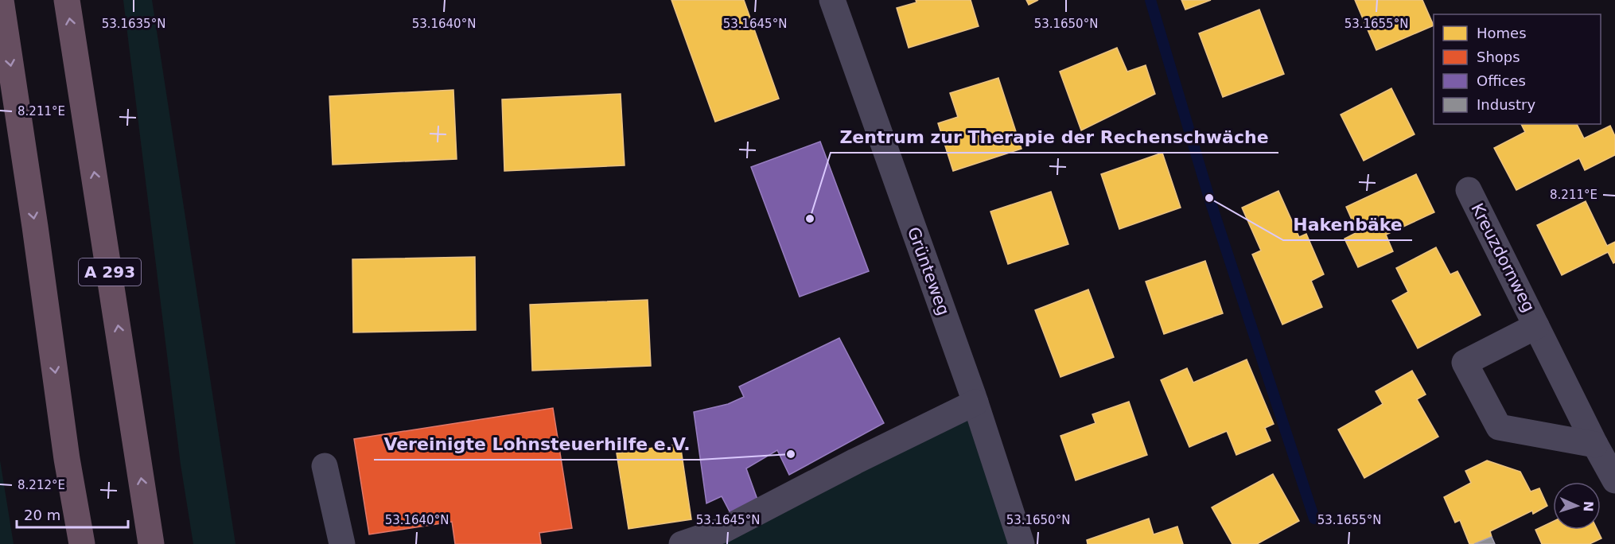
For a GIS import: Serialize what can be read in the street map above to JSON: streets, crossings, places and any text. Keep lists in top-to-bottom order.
{
  "streets": {
    "highway": ["A 293"],
    "street": ["Kreuzdornweg", "Grünteweg"]
  },
  "places": ["Hakenbäke", "Zentrum zur Therapie der Rechenschwäche", "Vereinigte Lohnsteuerhilfe e.V."],
  "legend": [
    "Homes",
    "Shops",
    "Offices",
    "Industry"
  ],
  "scale_bar": "20 m",
  "north": "right",
  "coordinates": [
    "53.1655°N",
    "53.1635°N",
    "53.1640°N",
    "53.1645°N",
    "53.1650°N",
    "8.211°E",
    "8.212°E"
  ]
}
